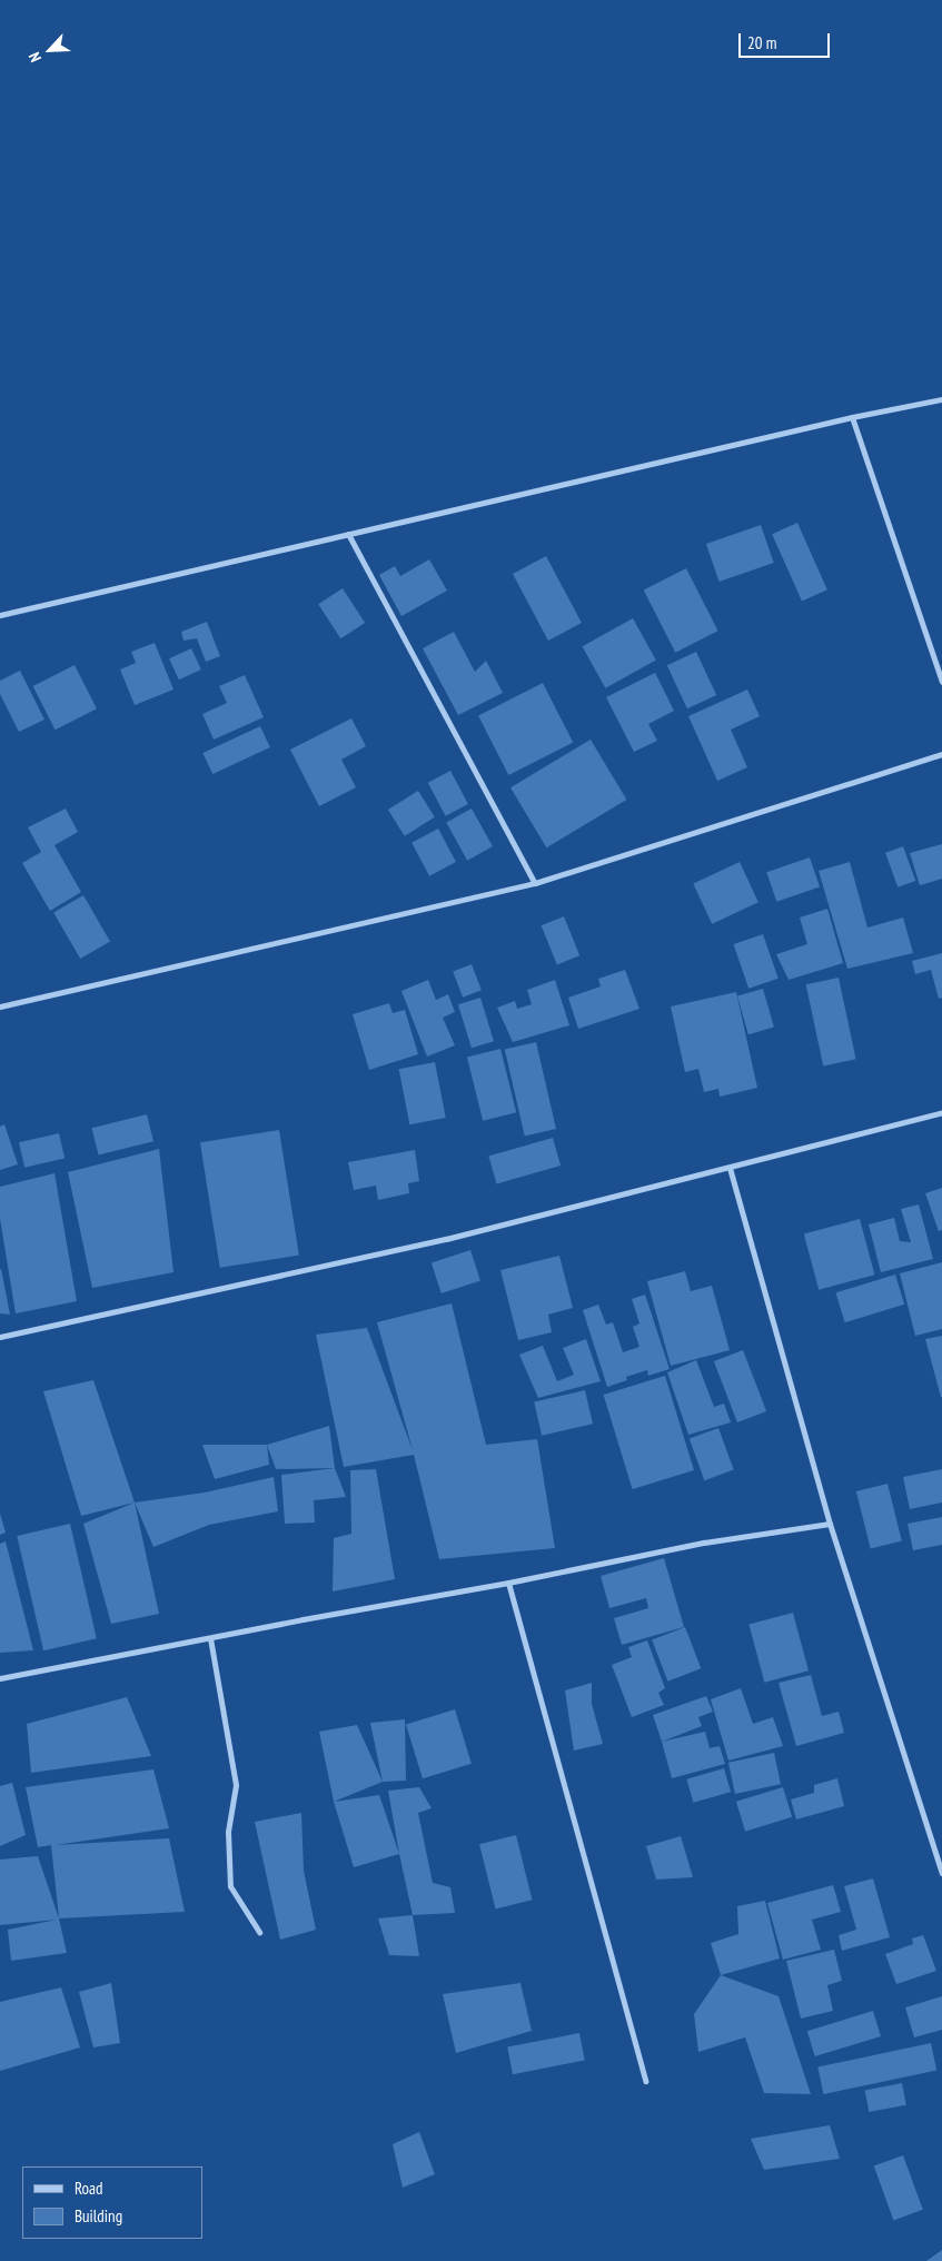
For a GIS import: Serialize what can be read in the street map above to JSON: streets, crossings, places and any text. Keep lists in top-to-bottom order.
{
  "legend": ["Road", "Building"],
  "scale_bar": "20 m",
  "north": "bottom left"
}
